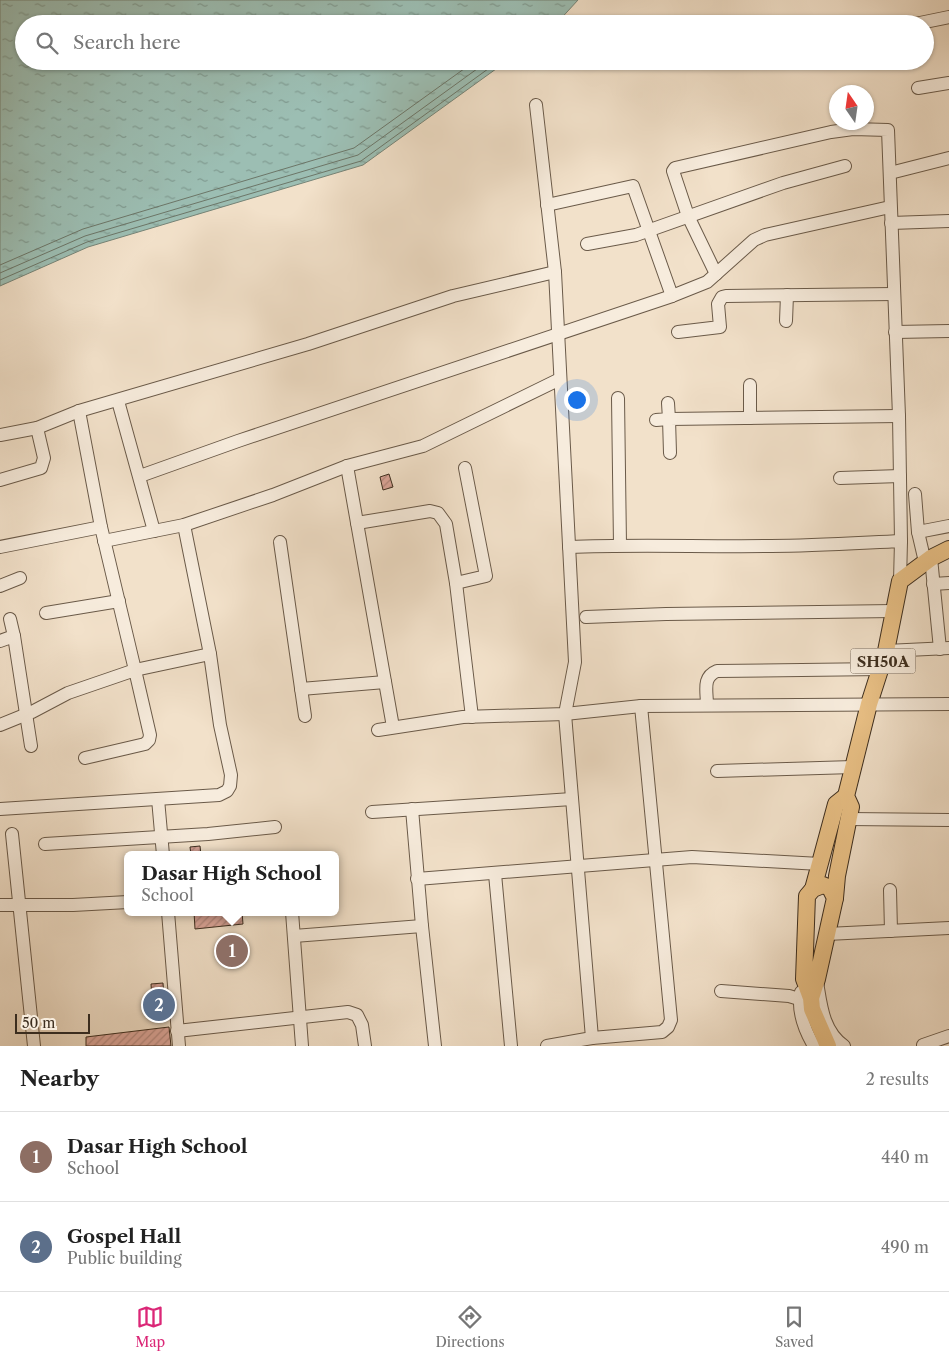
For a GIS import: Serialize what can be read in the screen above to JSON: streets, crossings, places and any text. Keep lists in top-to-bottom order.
{
  "streets": {
    "main road": ["SH50A"]
  },
  "scale_bar": "50 m",
  "north": "top",
  "page": {
    "search": "Search here",
    "popup": ["Dasar High School", "School"],
    "pins": ["1", "2"],
    "scale": "50 m",
    "heading": ["Nearby", "2 results"],
    "list": [
      {
        "mark": "1",
        "name": "Dasar High School",
        "note": "School",
        "value": "440 m"
      },
      {
        "mark": "2",
        "name": "Gospel Hall",
        "note": "Public building",
        "value": "490 m"
      }
    ],
    "nav": ["Map", "Directions", "Saved"]
  }
}
